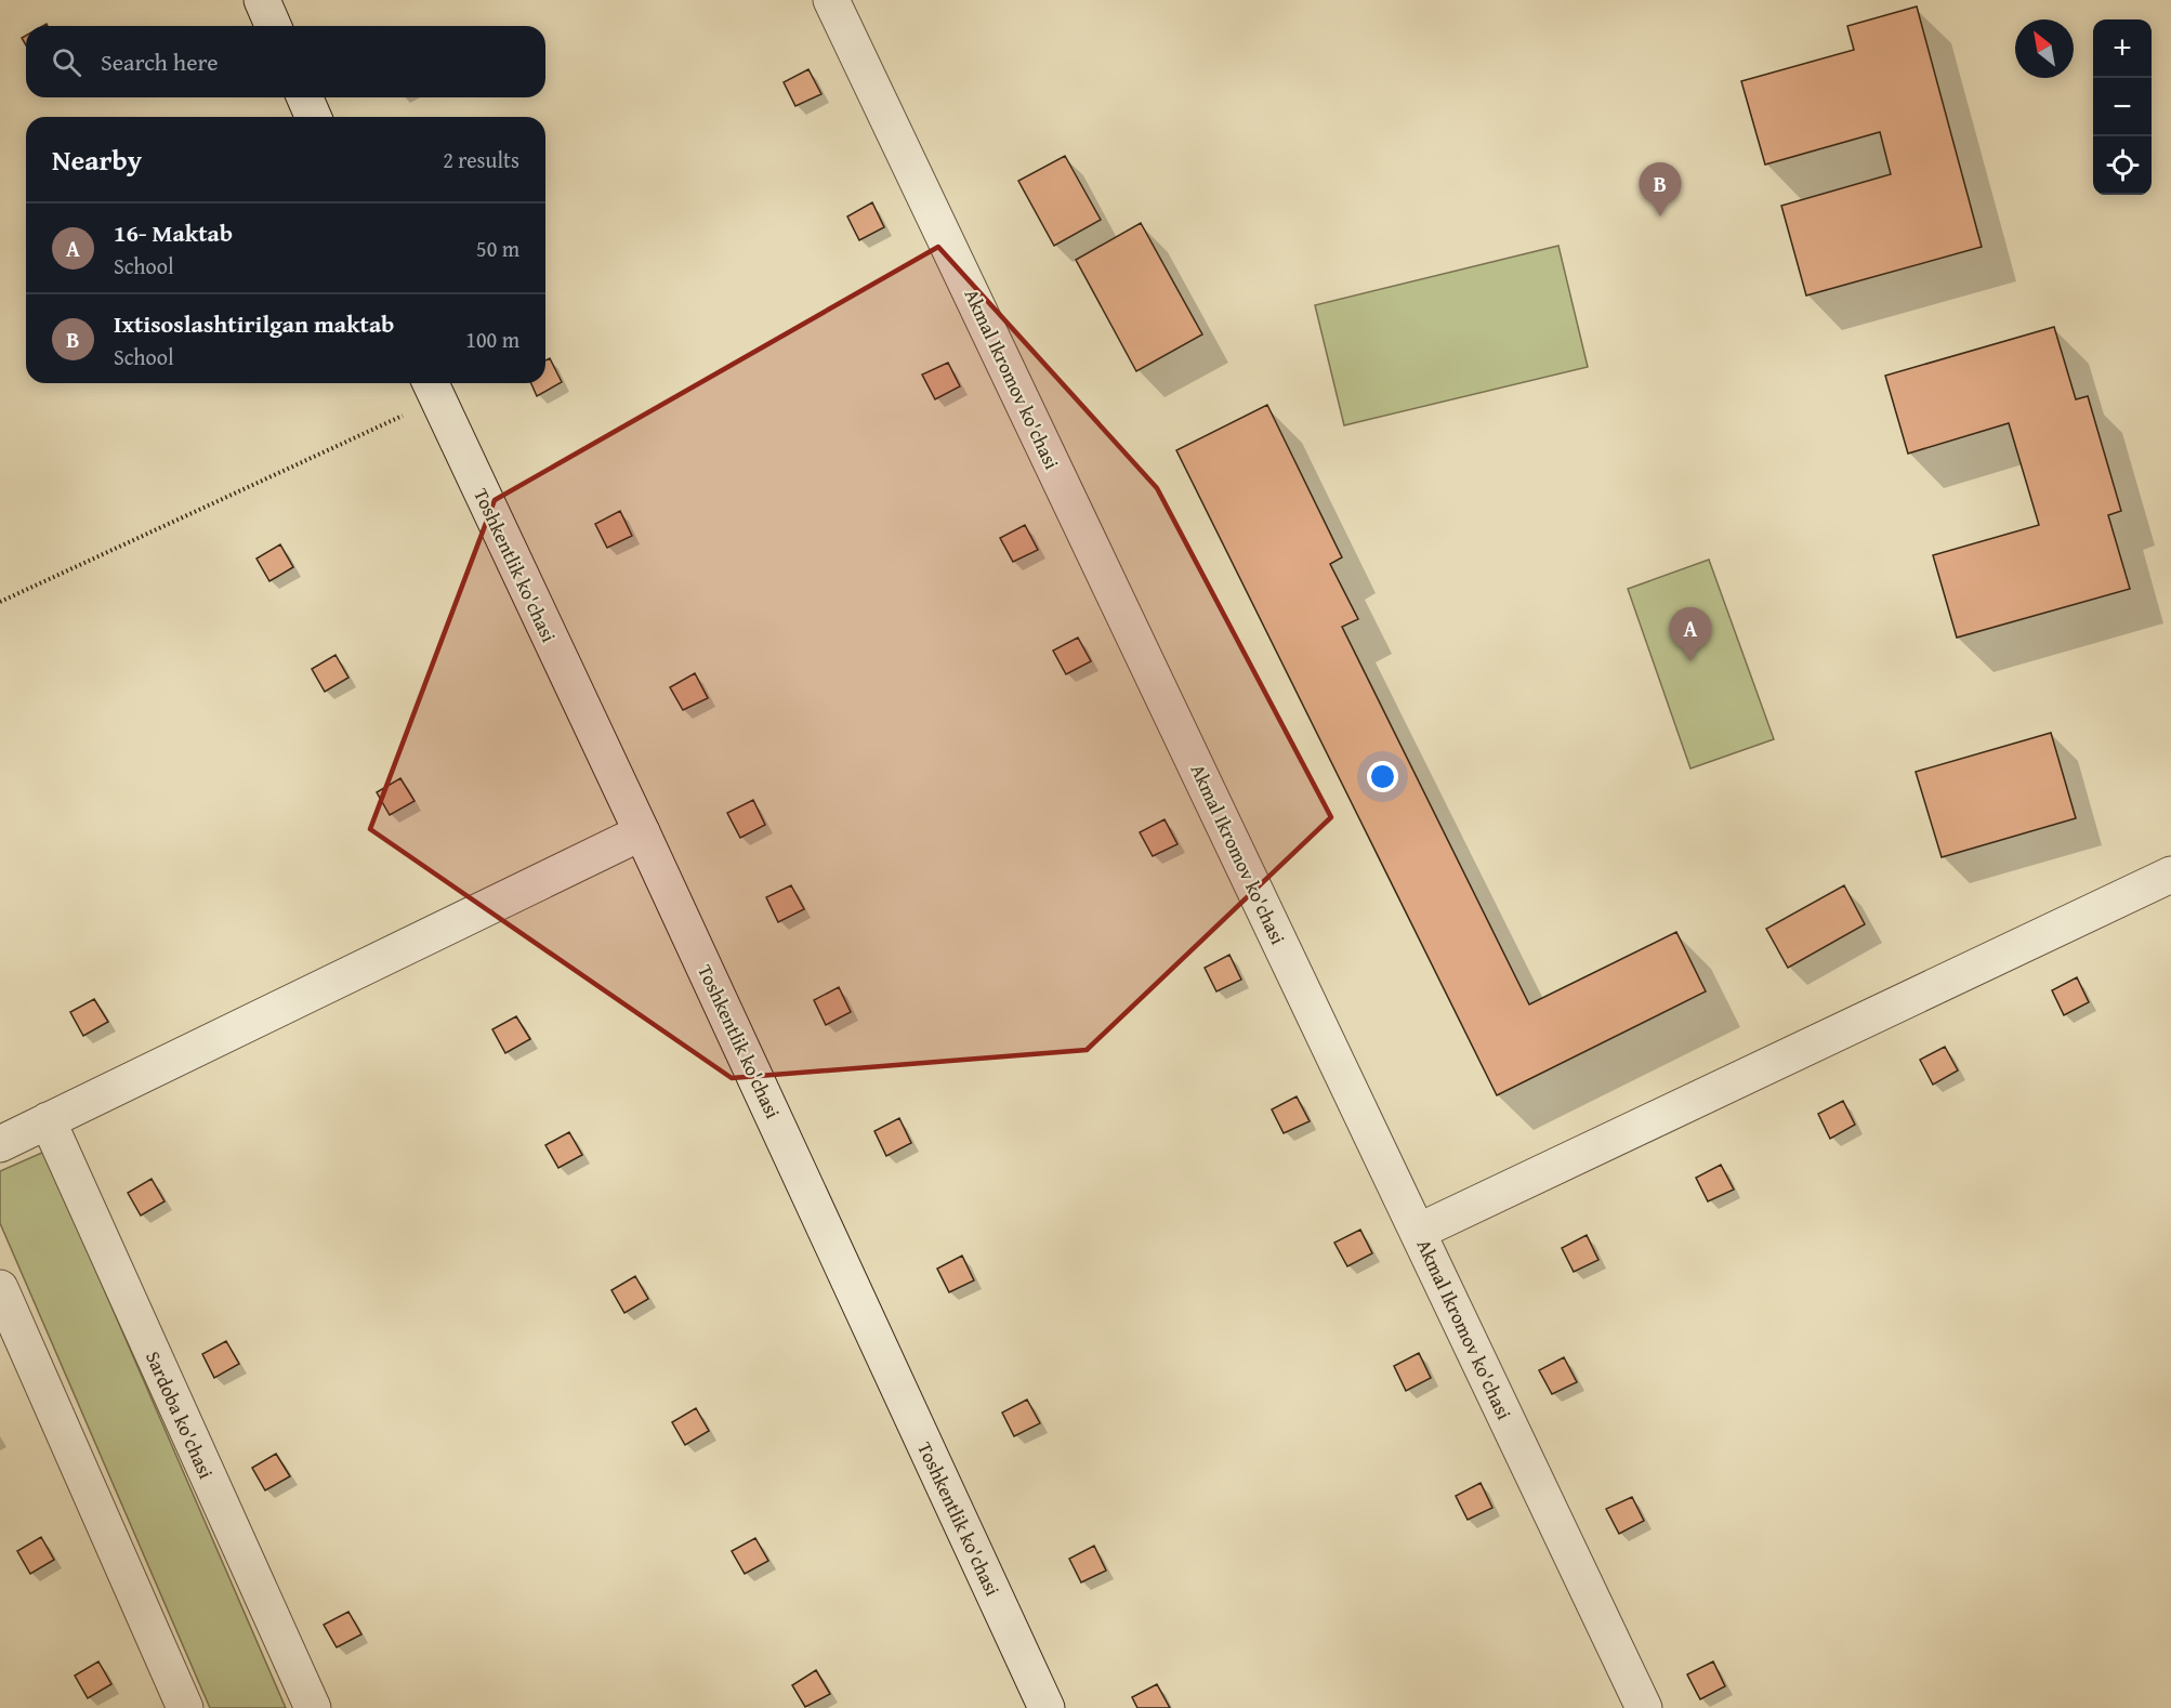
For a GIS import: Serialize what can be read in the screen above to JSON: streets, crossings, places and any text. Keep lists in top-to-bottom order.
{
  "streets": {
    "street": ["Akmal Ikromov ko'chasi", "Toshkentlik ko'chasi", "Sardoba ko'chasi"]
  },
  "north": "top left",
  "page": {
    "map_buttons": ["+", "−"],
    "search": "Search here",
    "heading": ["Nearby", "2 results"],
    "pins": ["B", "A"],
    "list": [
      {
        "mark": "A",
        "name": "16- Maktab",
        "note": "School",
        "value": "50 m"
      },
      {
        "mark": "B",
        "name": "Ixtisoslashtirilgan maktab",
        "note": "School",
        "value": "100 m"
      }
    ]
  }
}
